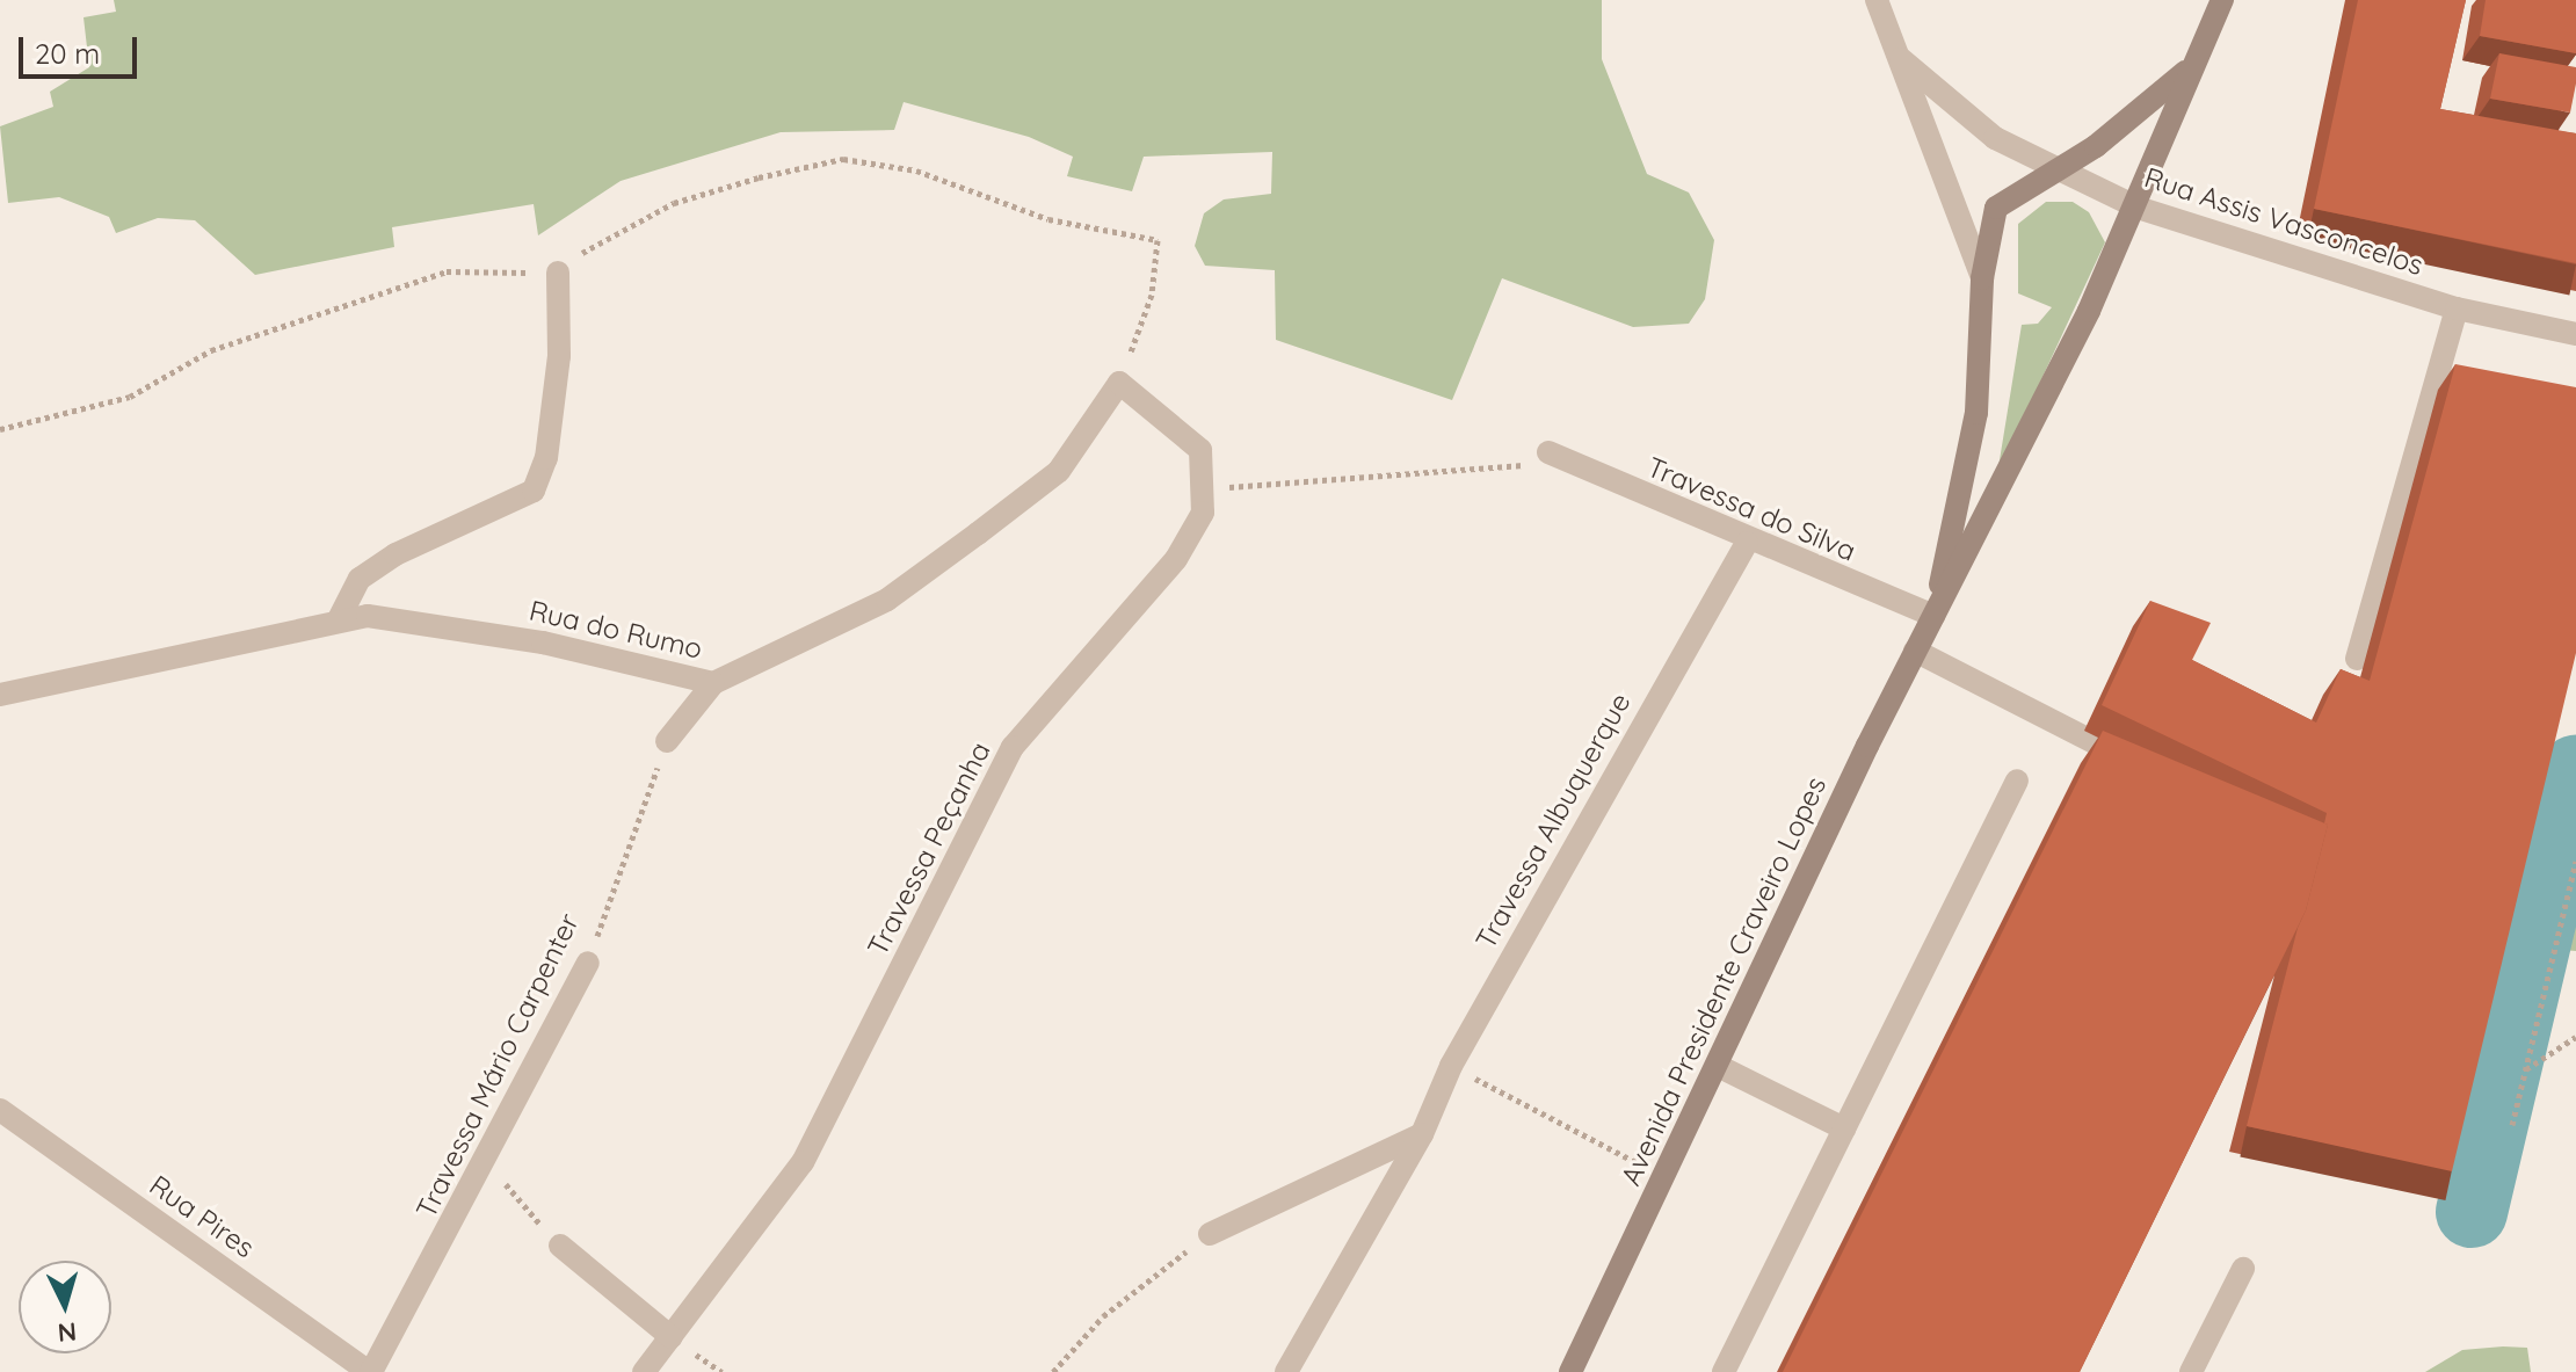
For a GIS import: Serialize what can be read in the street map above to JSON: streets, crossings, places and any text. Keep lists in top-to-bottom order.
{
  "streets": {
    "main road": ["Avenida Presidente Craveiro Lopes"],
    "street": [
      "Rua Assis Vasconcelos",
      "Travessa do Silva",
      "Rua do Rumo",
      "Travessa Albuquerque",
      "Travessa Peçanha",
      "Travessa Mário Carpenter",
      "Rua Pires"
    ]
  },
  "crossings": [
    ["Rua Assis Vasconcelos", "Avenida Presidente Craveiro Lopes"],
    ["Travessa do Silva", "Travessa Albuquerque"],
    ["Travessa do Silva", "Avenida Presidente Craveiro Lopes"],
    ["Travessa Mário Carpenter", "Rua Pires"]
  ],
  "scale_bar": "20 m",
  "north": "bottom"
}
